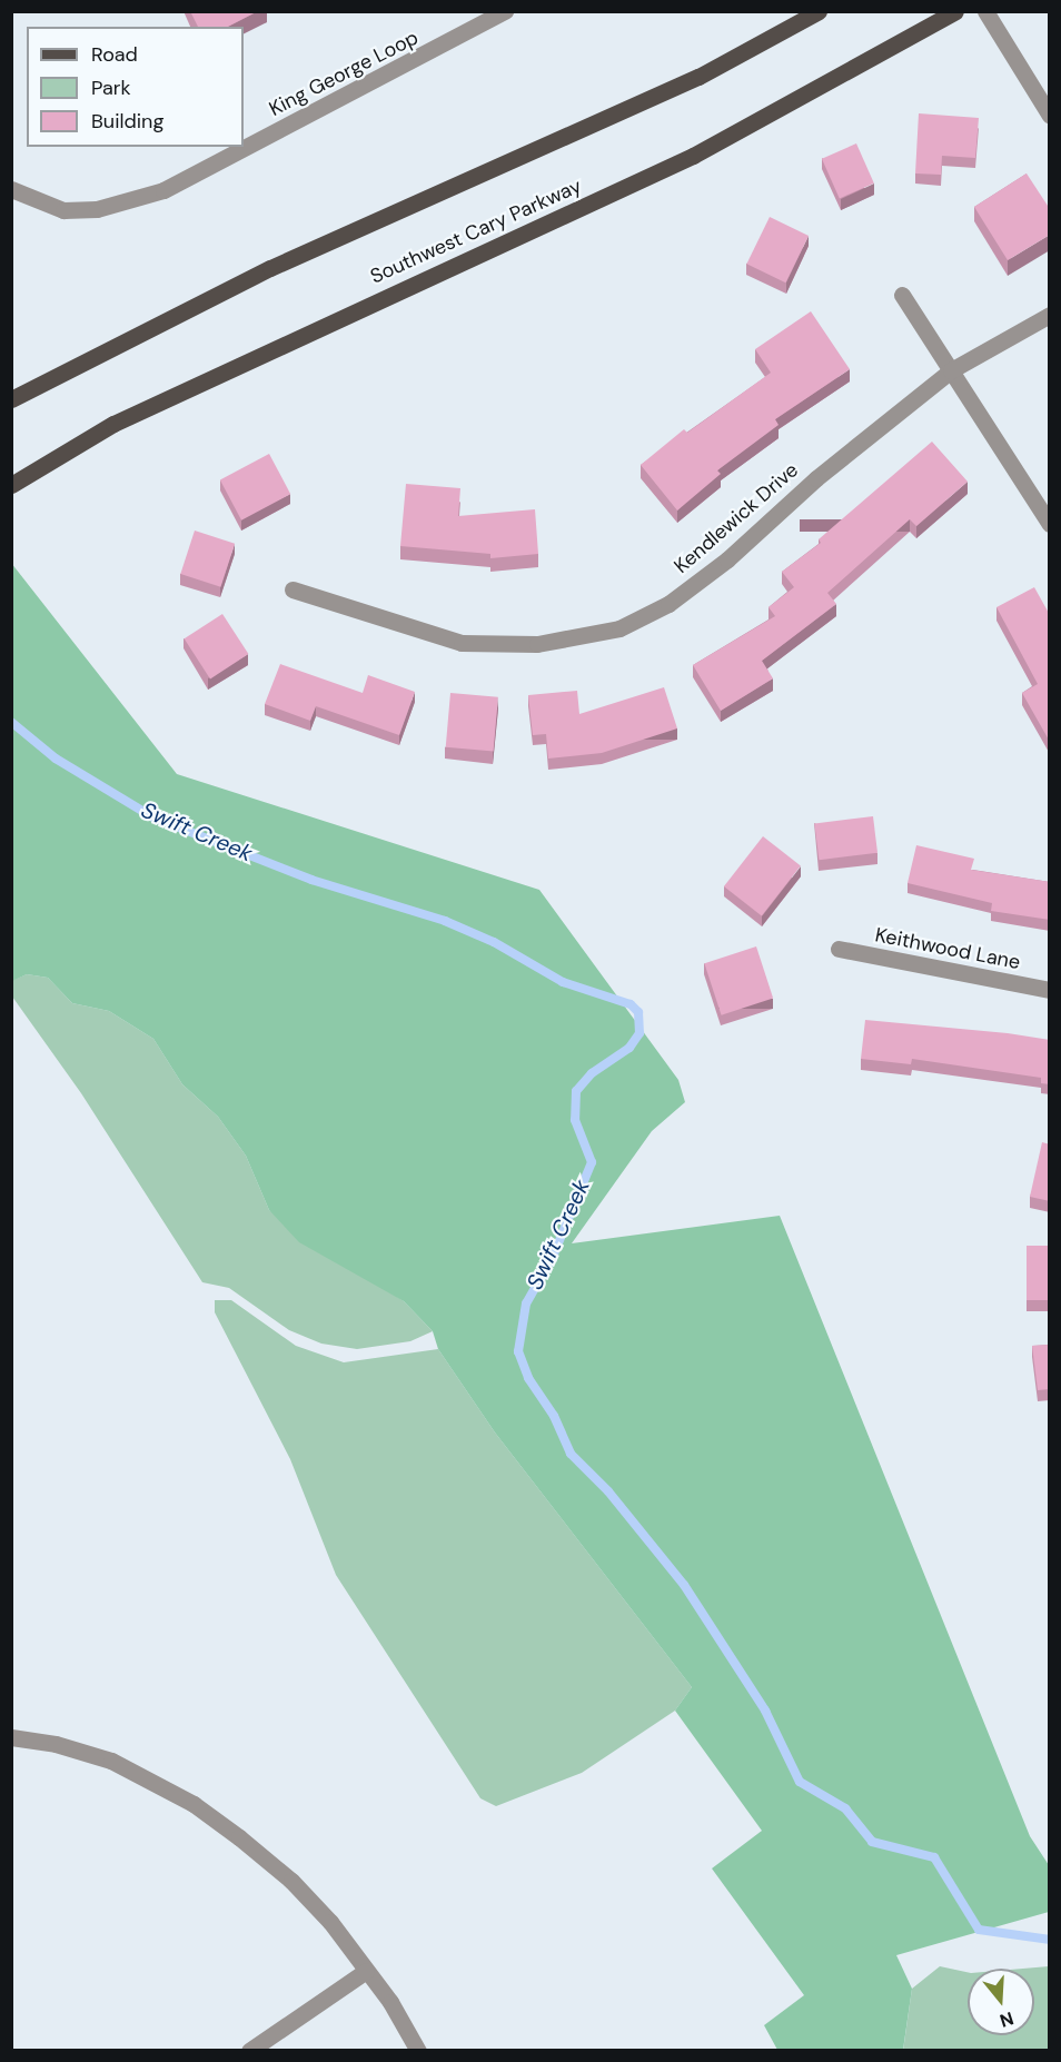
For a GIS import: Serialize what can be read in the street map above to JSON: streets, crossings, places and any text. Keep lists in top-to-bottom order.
{
  "streets": {
    "main road": ["Southwest Cary Parkway"],
    "street": ["King George Loop", "Kendlewick Drive", "Keithwood Lane"]
  },
  "water": ["Swift Creek"],
  "legend": ["Road", "Park", "Building"],
  "north": "bottom"
}
